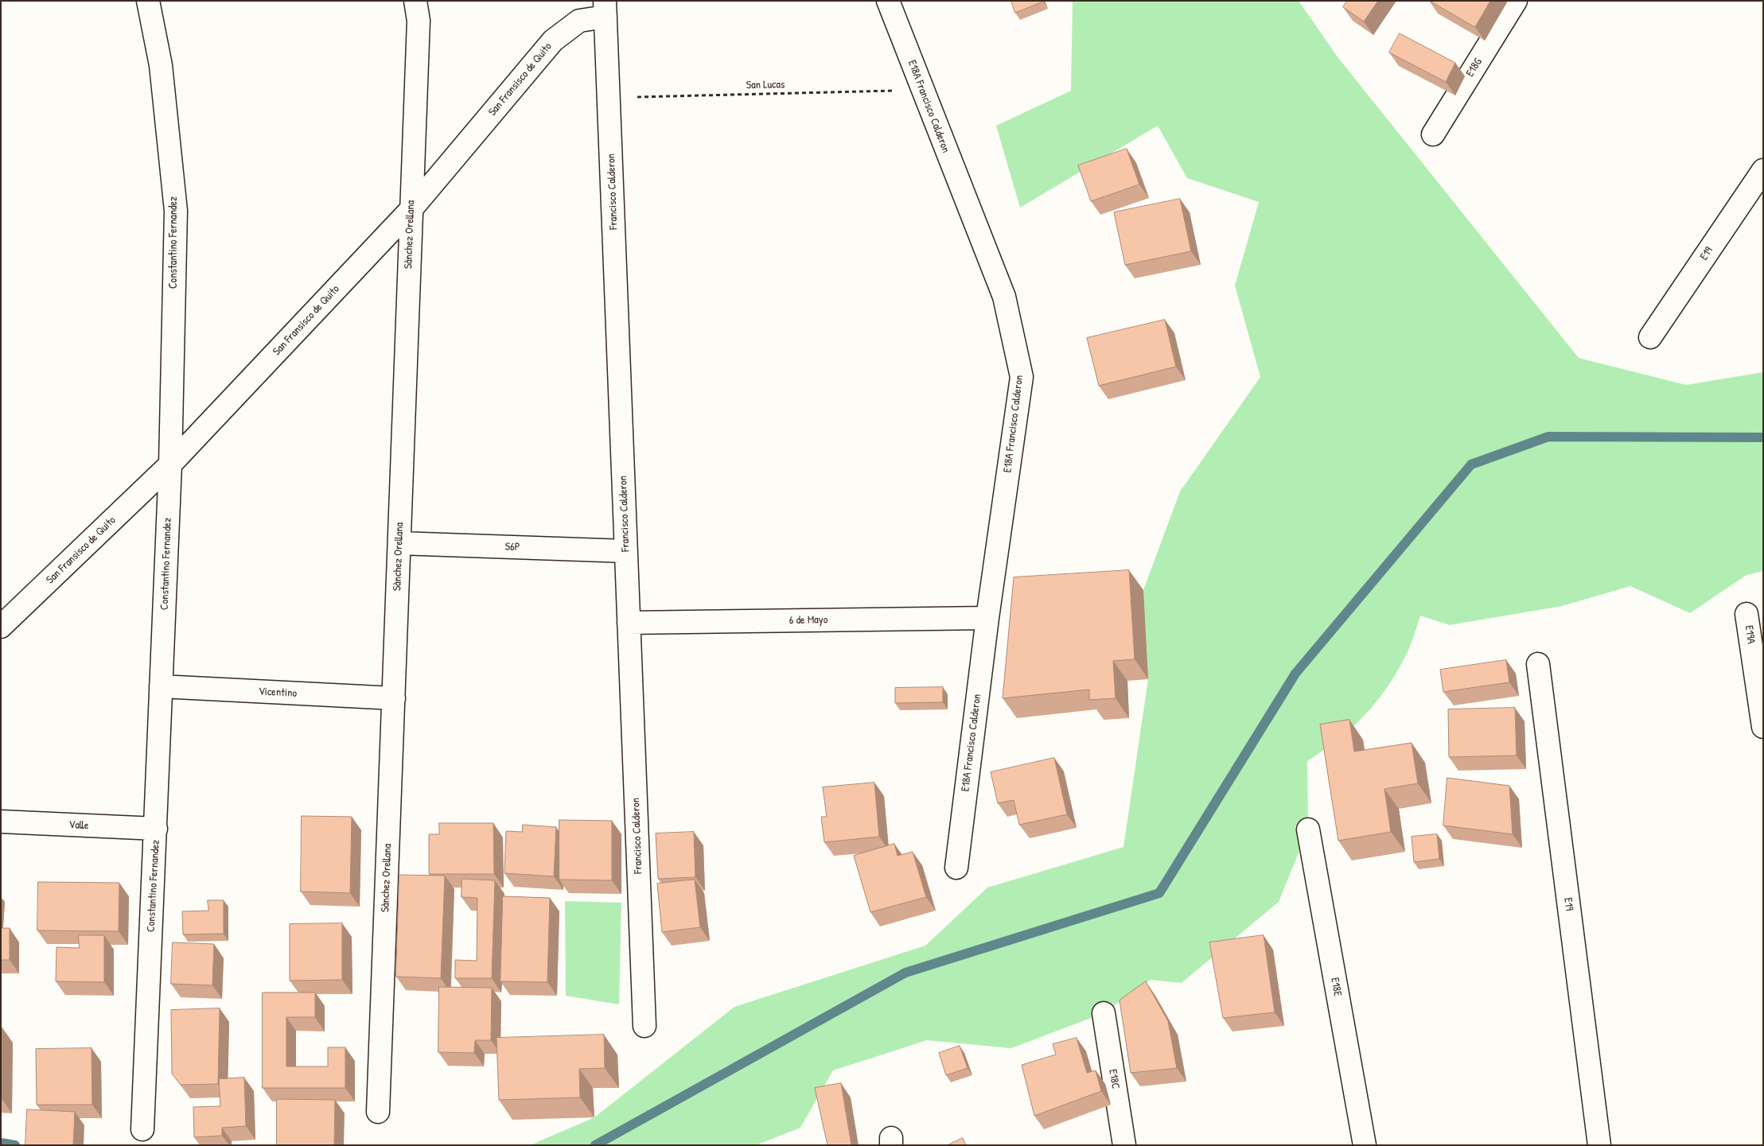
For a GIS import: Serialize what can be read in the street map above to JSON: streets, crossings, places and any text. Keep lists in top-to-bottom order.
{
  "streets": {
    "street": [
      "E18G",
      "San Fransisco de Quito",
      "E18A Francisco Calderon",
      "Francisco Calderon",
      "Sànchez Orellana",
      "Constantino Fernandez",
      "E19",
      "S6P",
      "6 de Mayo",
      "E19A",
      "Vicentino",
      "Valle",
      "E18E",
      "E18C"
    ],
    "path": ["San Lucas"]
  },
  "crossings": [
    ["San Fransisco de Quito", "Francisco Calderon"],
    ["San Fransisco de Quito", "Sànchez Orellana"],
    ["San Fransisco de Quito", "Constantino Fernandez"],
    ["San Lucas", "E18A Francisco Calderon"],
    ["San Lucas", "Francisco Calderon"],
    ["E18A Francisco Calderon", "6 de Mayo"],
    ["Francisco Calderon", "S6P"],
    ["Francisco Calderon", "6 de Mayo"],
    ["Sànchez Orellana", "S6P"],
    ["Sànchez Orellana", "Vicentino"],
    ["Constantino Fernandez", "Vicentino"],
    ["Constantino Fernandez", "Valle"]
  ]
}
